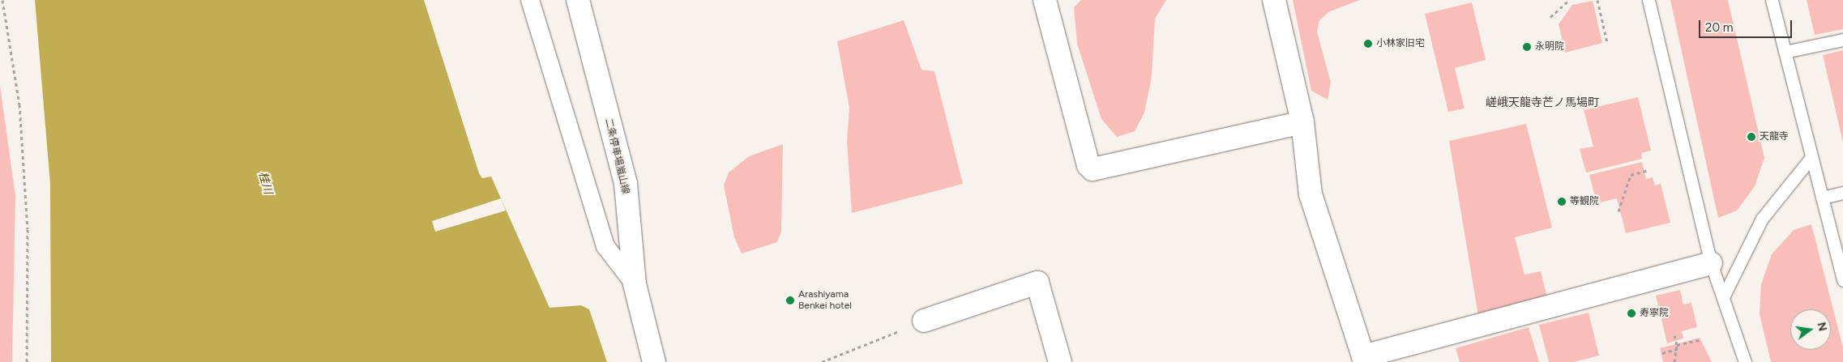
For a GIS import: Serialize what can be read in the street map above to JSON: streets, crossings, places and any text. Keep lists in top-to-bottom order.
{
  "streets": {
    "street": ["二条停車場嵐山線"]
  },
  "districts": ["嵯峨天龍寺芒ノ馬場町"],
  "water": ["桂川"],
  "places": [
    "小林家旧宅",
    "永明院",
    "天龍寺",
    "等観院",
    "Arashiyama Benkei hotel",
    "寿寧院"
  ],
  "scale_bar": "20 m",
  "north": "right"
}
